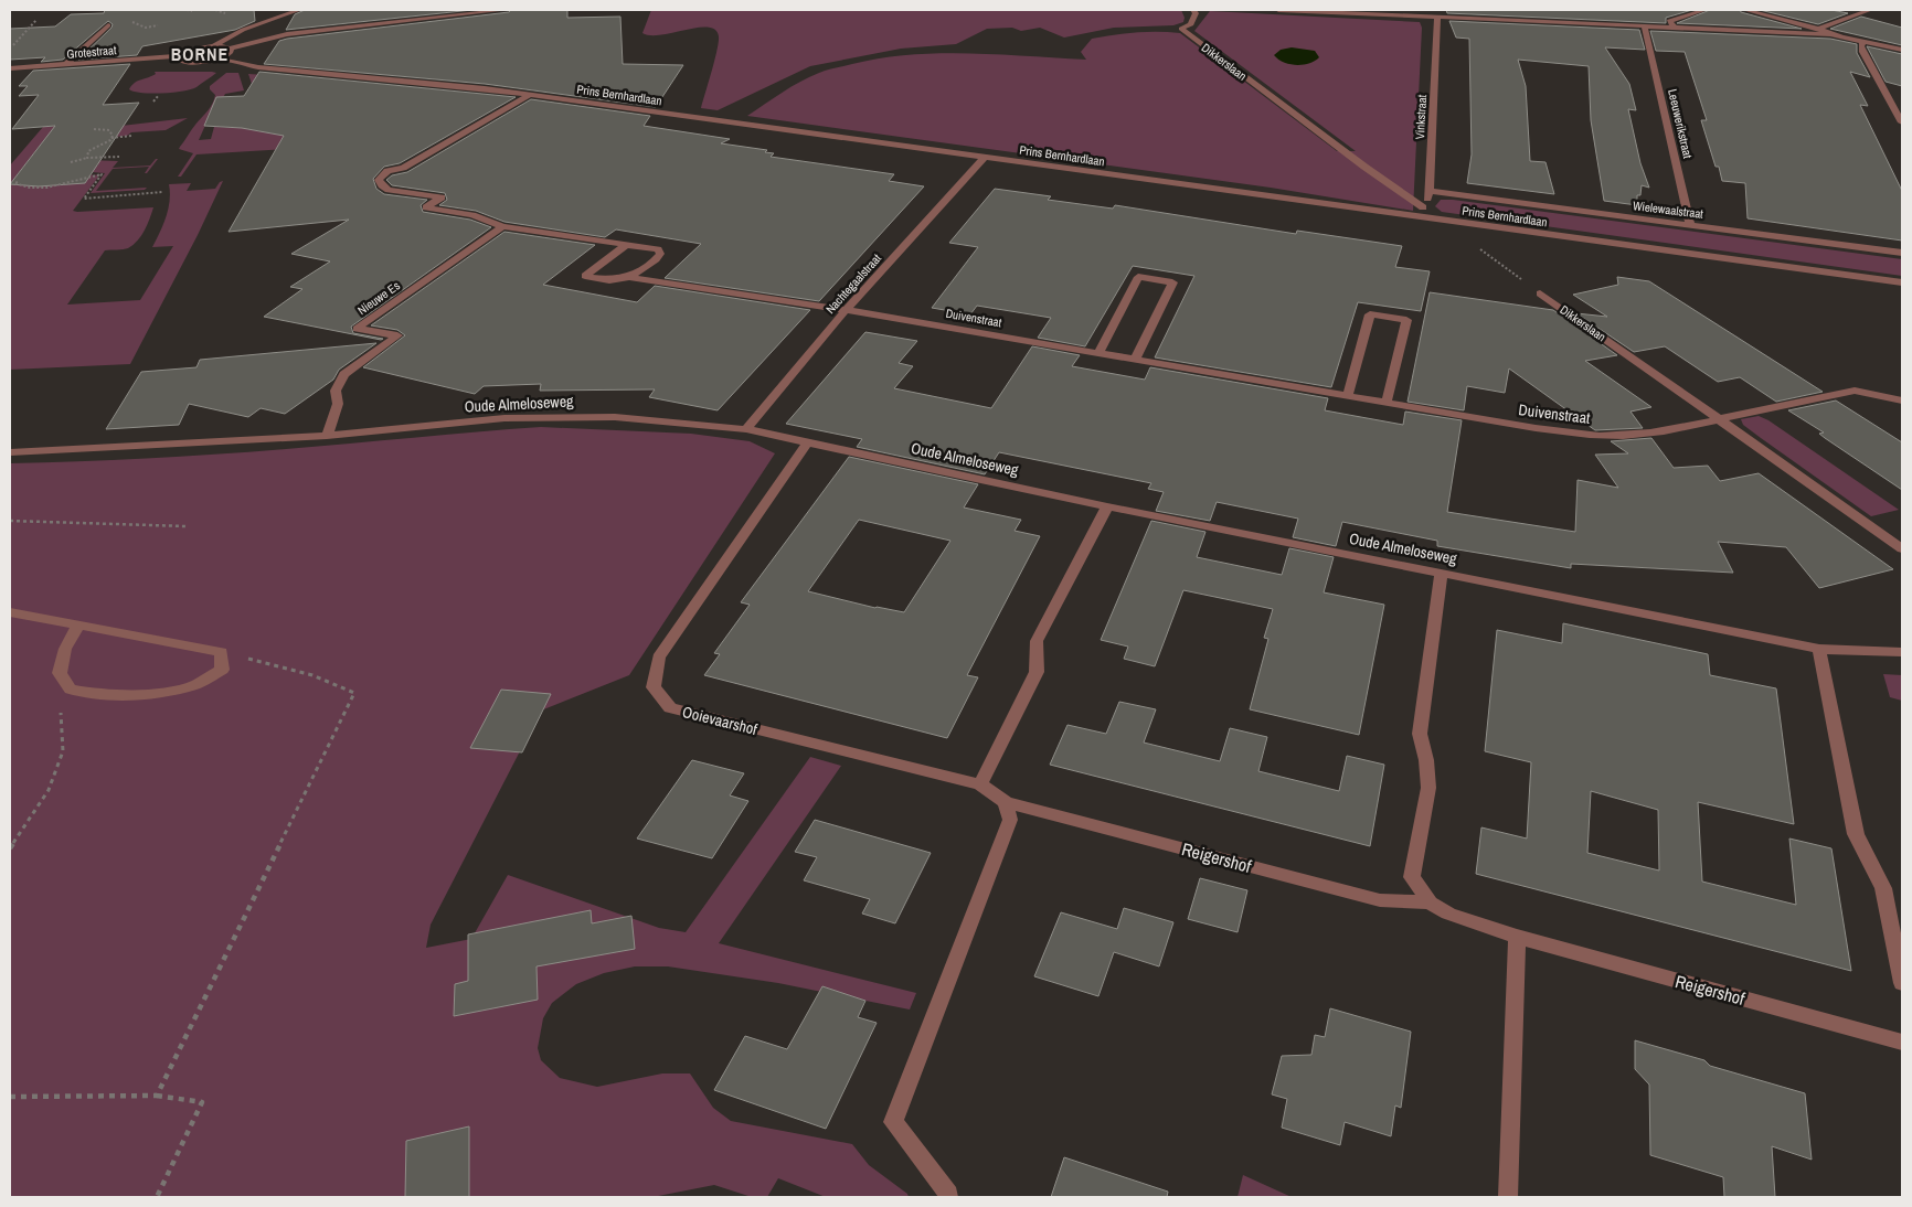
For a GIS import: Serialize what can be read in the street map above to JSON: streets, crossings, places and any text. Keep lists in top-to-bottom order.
{
  "streets": {
    "street": [
      "Grotestraat",
      "Dikkerslaan",
      "Prins Bernhardlaan",
      "Vinkstraat",
      "Leeuwerikstraat",
      "Wielewaalstraat",
      "Nachtegaalstraat",
      "Nieuwe Es",
      "Duivenstraat",
      "Oude Almeloseweg",
      "Ooievaarshof",
      "Reigershof"
    ]
  },
  "crossings": [
    ["Grotestraat", "Prins Bernhardlaan"],
    ["Dikkerslaan", "Vinkstraat"],
    ["Dikkerslaan", "Duivenstraat"],
    ["Prins Bernhardlaan", "Vinkstraat"],
    ["Prins Bernhardlaan", "Nachtegaalstraat"],
    ["Vinkstraat", "Wielewaalstraat"],
    ["Leeuwerikstraat", "Wielewaalstraat"],
    ["Nachtegaalstraat", "Duivenstraat"],
    ["Nachtegaalstraat", "Oude Almeloseweg"],
    ["Nieuwe Es", "Oude Almeloseweg"],
    ["Oude Almeloseweg", "Ooievaarshof"],
    ["Oude Almeloseweg", "Reigershof"],
    ["Ooievaarshof", "Reigershof"]
  ],
  "districts": ["BORNE"]
}
